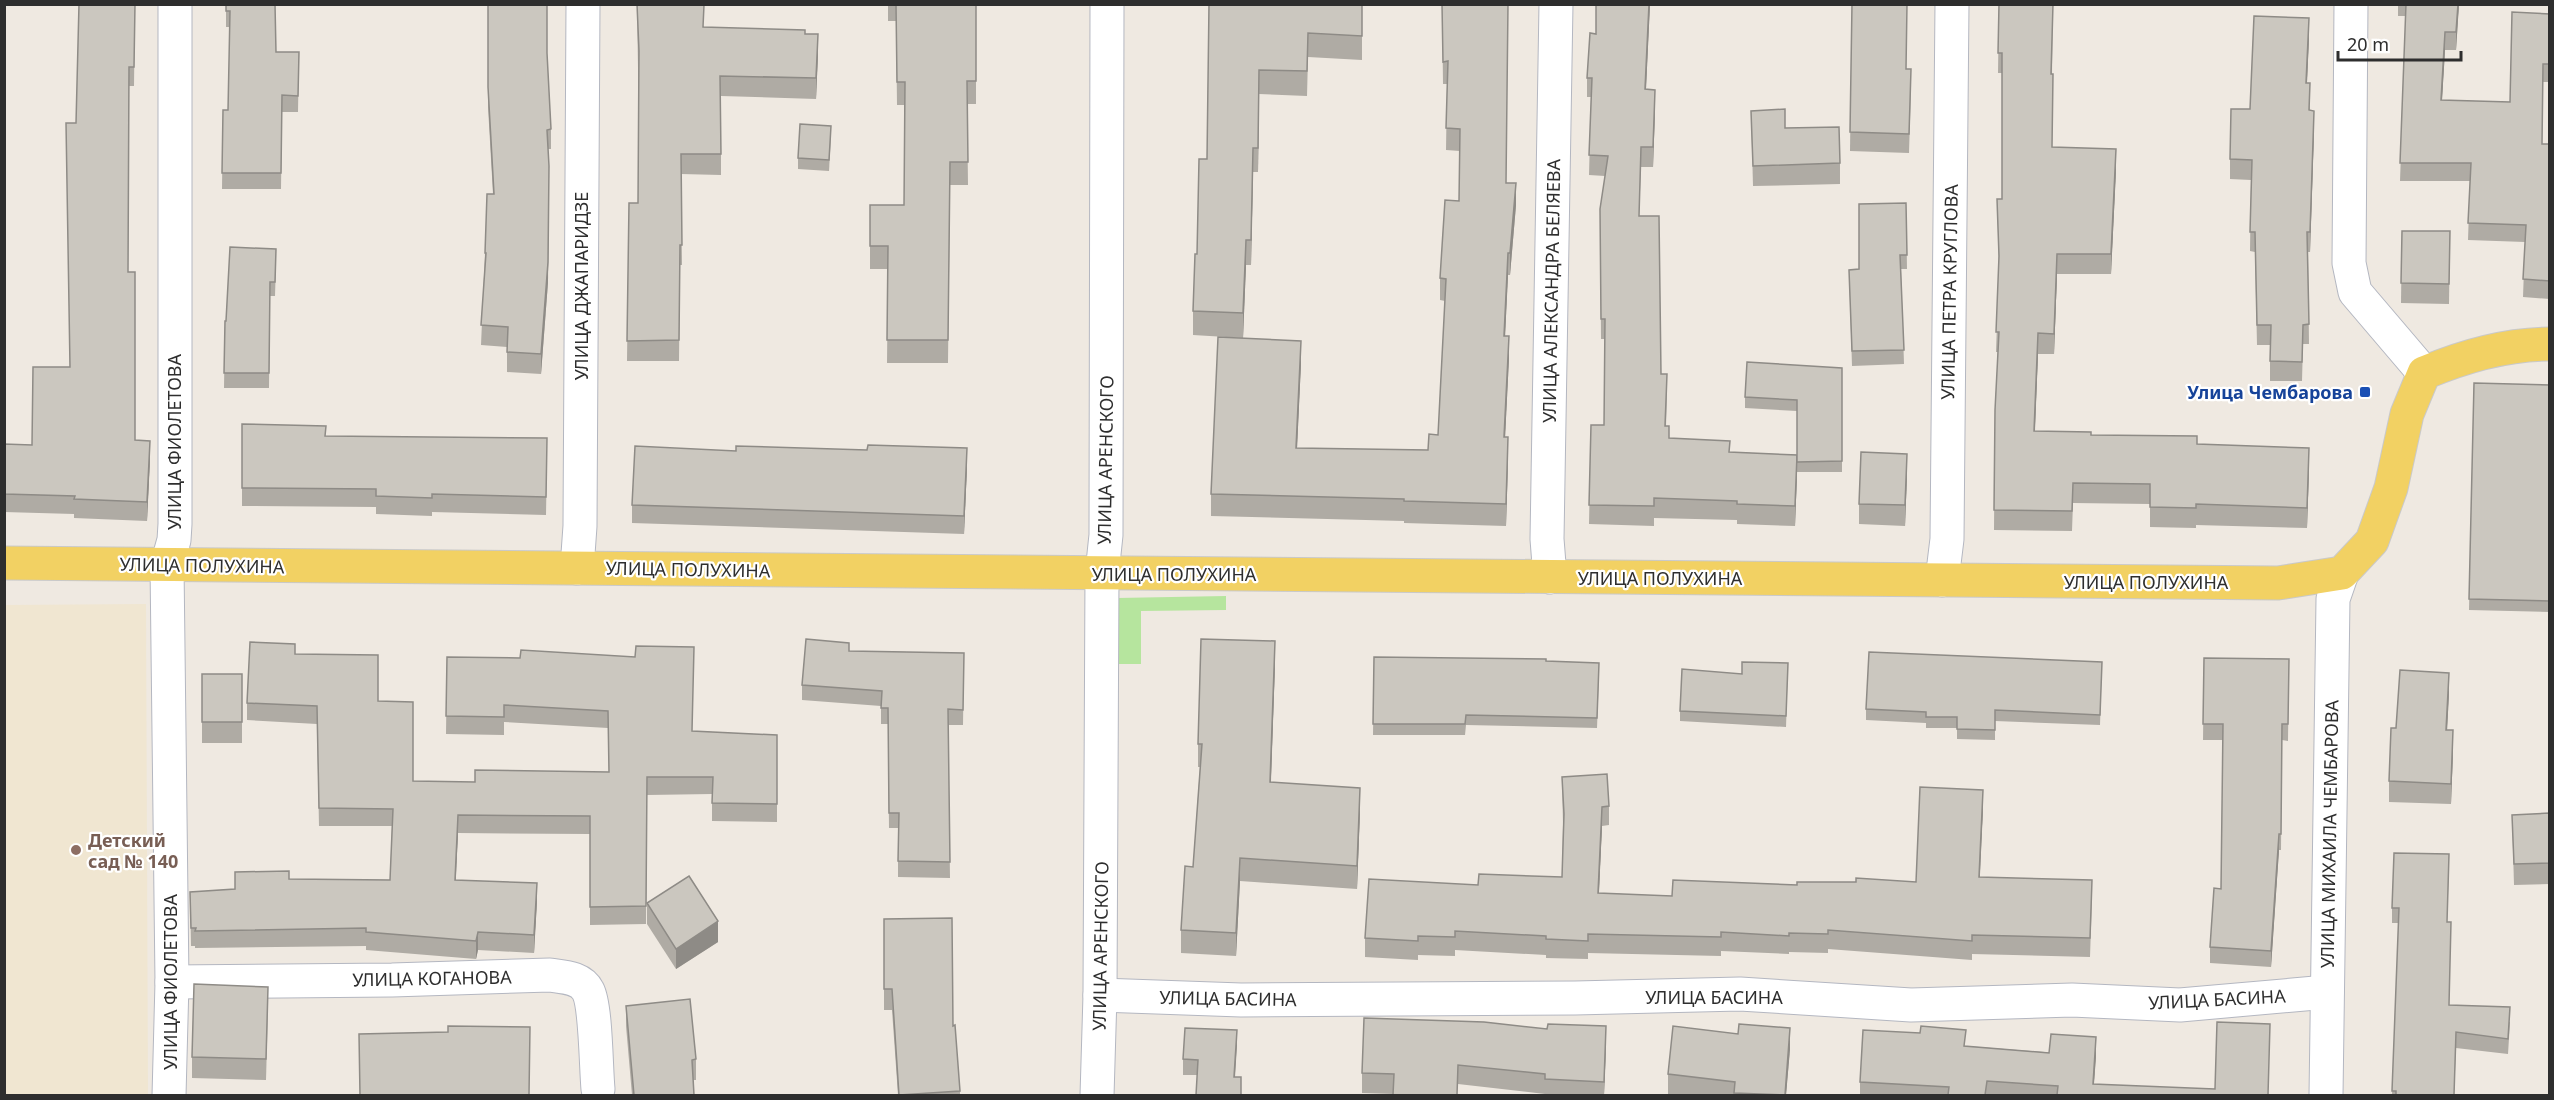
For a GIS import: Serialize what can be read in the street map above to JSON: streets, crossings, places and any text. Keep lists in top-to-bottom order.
{
  "streets": {
    "main road": ["УЛИЦА ПОЛУХИНА"],
    "street": [
      "УЛИЦА ДЖАПАРИДЗЕ",
      "УЛИЦА АЛЕКСАНДРА БЕЛЯЕВА",
      "УЛИЦА ПЕТРА КРУГЛОВА",
      "УЛИЦА ФИОЛЕТОВА",
      "УЛИЦА АРЕНСКОГО",
      "УЛИЦА МИХАИЛА ЧЕМБАРОВА",
      "УЛИЦА КОГАНОВА",
      "УЛИЦА БАСИНА"
    ]
  },
  "crossings": [
    ["УЛИЦА ДЖАПАРИДЗЕ", "УЛИЦА ПОЛУХИНА"],
    ["УЛИЦА АЛЕКСАНДРА БЕЛЯЕВА", "УЛИЦА ПОЛУХИНА"],
    ["УЛИЦА ПЕТРА КРУГЛОВА", "УЛИЦА ПОЛУХИНА"],
    ["УЛИЦА ФИОЛЕТОВА", "УЛИЦА ПОЛУХИНА"],
    ["УЛИЦА ФИОЛЕТОВА", "УЛИЦА КОГАНОВА"],
    ["УЛИЦА АРЕНСКОГО", "УЛИЦА ПОЛУХИНА"],
    ["УЛИЦА АРЕНСКОГО", "УЛИЦА БАСИНА"],
    ["УЛИЦА ПОЛУХИНА", "УЛИЦА МИХАИЛА ЧЕМБАРОВА"],
    ["УЛИЦА МИХАИЛА ЧЕМБАРОВА", "УЛИЦА БАСИНА"]
  ],
  "places": {
    "transit": ["Улица Чембарова"],
    "other": ["Детский сад № 140"]
  },
  "scale_bar": "20 m"
}
